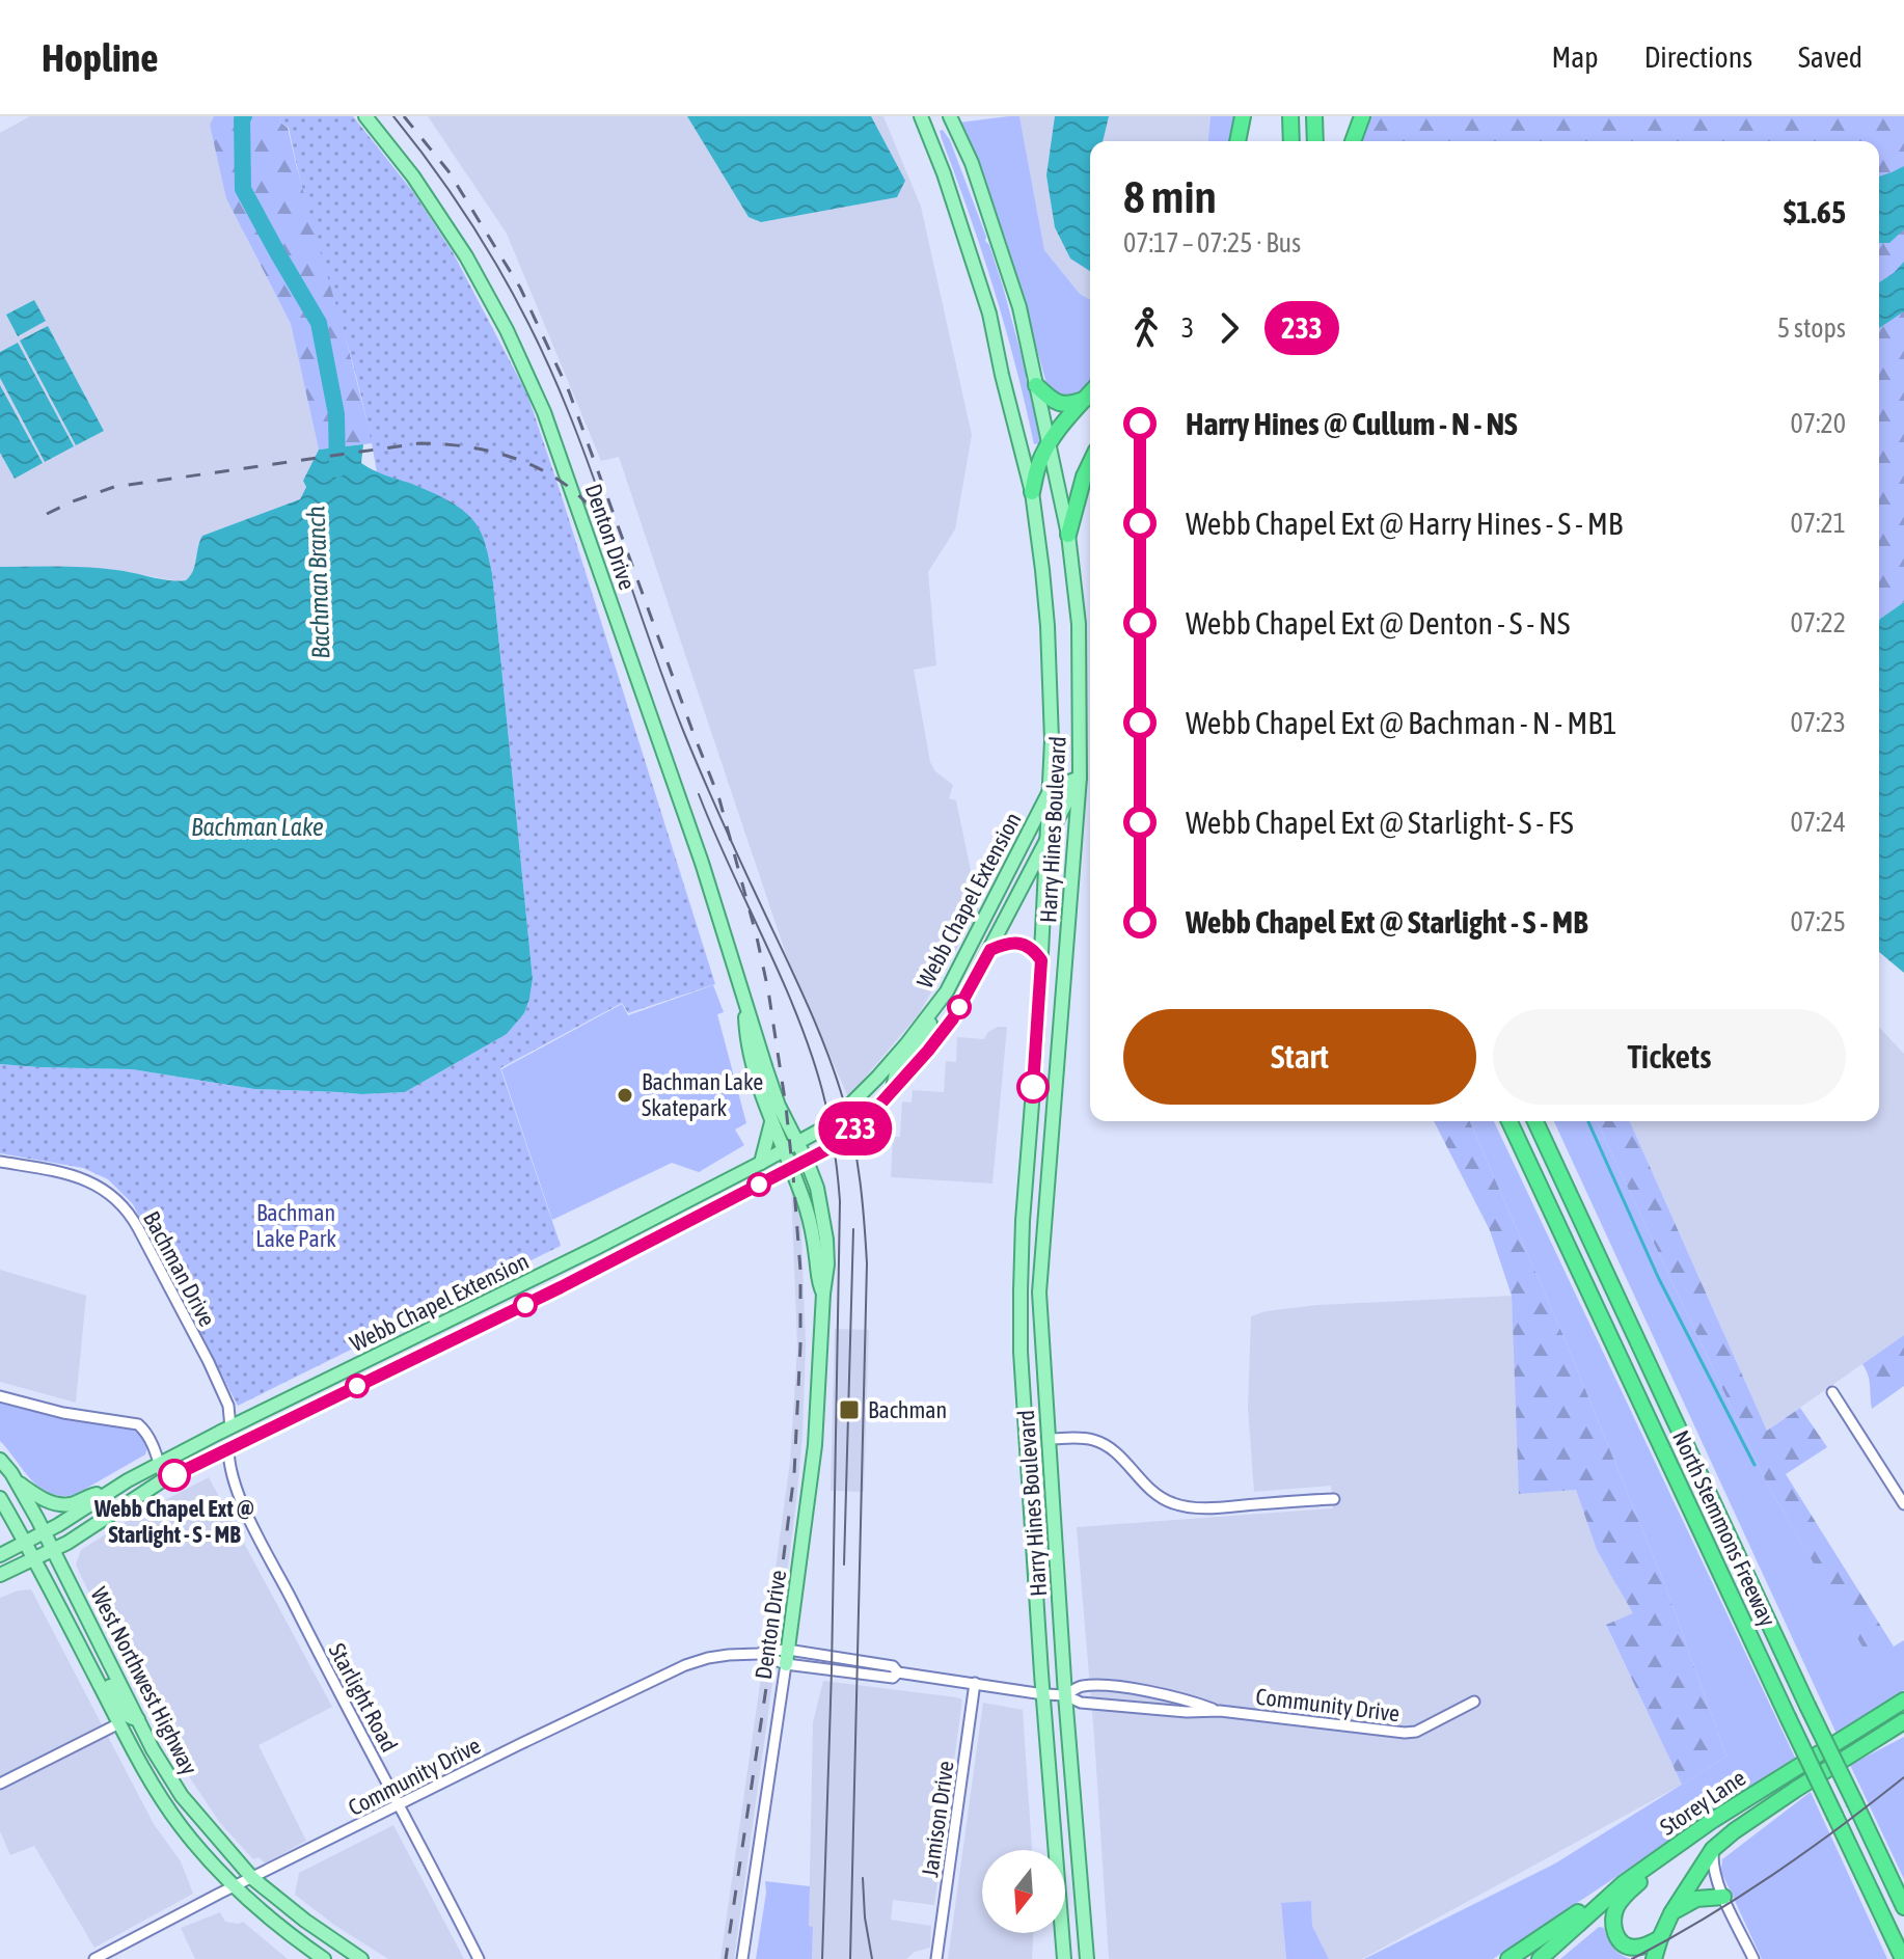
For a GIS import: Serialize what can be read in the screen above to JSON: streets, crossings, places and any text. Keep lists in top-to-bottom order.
{
  "streets": {
    "highway": ["North Stemmons Freeway", "Storey Lane"],
    "main road": [
      "Denton Drive",
      "Harry Hines Boulevard",
      "Webb Chapel Extension",
      "West Northwest Highway"
    ],
    "street": [
      "Bachman Drive",
      "Starlight Road",
      "Community Drive",
      "Jamison Drive"
    ]
  },
  "crossings": [
    ["Denton Drive", "Webb Chapel Extension"],
    ["Denton Drive", "Community Drive"],
    ["Harry Hines Boulevard", "Webb Chapel Extension"],
    ["Harry Hines Boulevard", "Community Drive"],
    ["Webb Chapel Extension", "Bachman Drive"],
    ["Webb Chapel Extension", "West Northwest Highway"],
    ["Webb Chapel Extension", "Starlight Road"],
    ["West Northwest Highway", "Community Drive"],
    ["Starlight Road", "Community Drive"],
    ["Community Drive", "Jamison Drive"]
  ],
  "water": ["Bachman Branch", "Bachman Lake"],
  "parks": ["Bachman Lake Park"],
  "places": {
    "other": ["Bachman Lake Skatepark", "Webb Chapel Ext @ Starlight - S - MB"],
    "transit": ["Bachman"]
  },
  "lines": ["bus line 233"],
  "north": "bottom",
  "page": {
    "header": "Hopline",
    "nav": ["Map", "Directions", "Saved"],
    "on_map": "233",
    "heading": ["8 min", "07:17 – 07:25 · Bus", "$1.65"],
    "legs": ["3", "233", "5 stops"],
    "list": [
      {
        "name": "Harry Hines @ Cullum - N - NS",
        "value": "07:20"
      },
      {
        "name": "Webb Chapel Ext @ Harry Hines - S - MB",
        "value": "07:21"
      },
      {
        "name": "Webb Chapel Ext @ Denton - S - NS",
        "value": "07:22"
      },
      {
        "name": "Webb Chapel Ext @ Bachman - N - MB1",
        "value": "07:23"
      },
      {
        "name": "Webb Chapel Ext @ Starlight- S - FS",
        "value": "07:24"
      },
      {
        "name": "Webb Chapel Ext @ Starlight - S - MB",
        "value": "07:25"
      }
    ],
    "buttons": ["Start", "Tickets"]
  }
}
